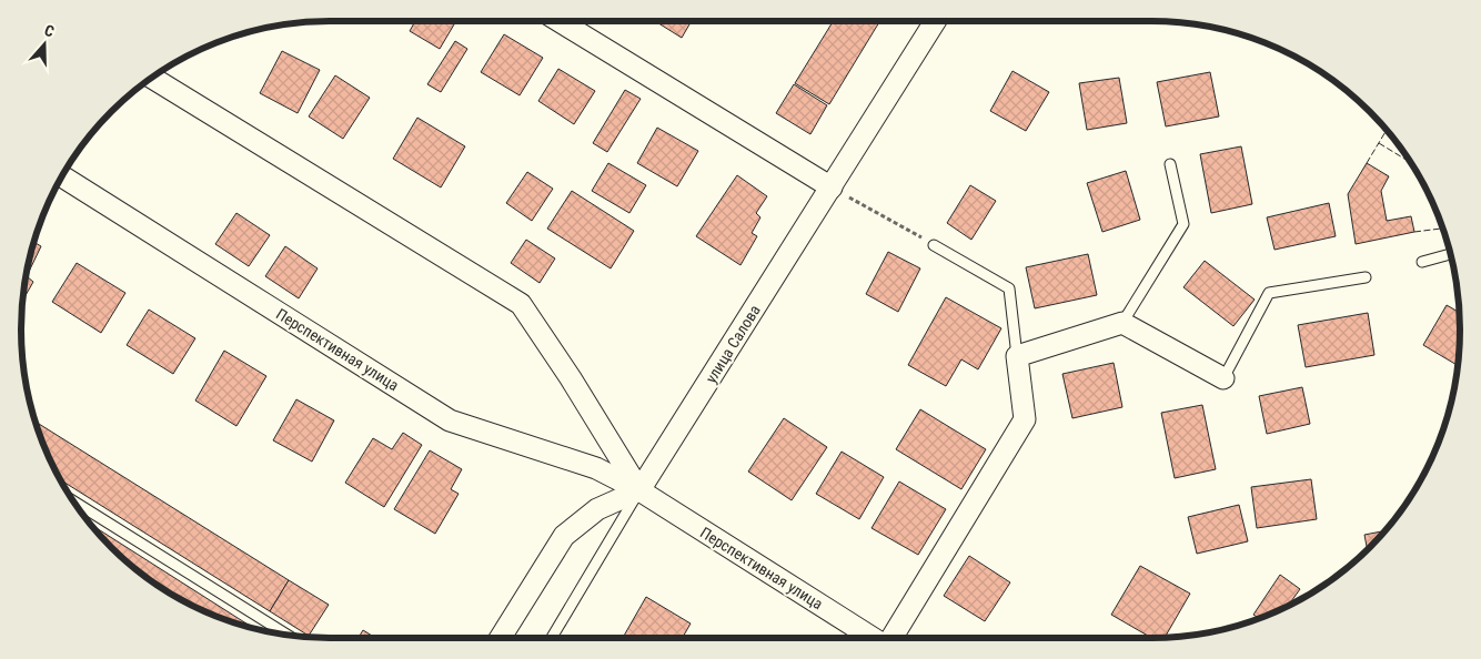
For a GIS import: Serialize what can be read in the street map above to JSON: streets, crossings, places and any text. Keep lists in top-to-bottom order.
{
  "streets": {
    "street": ["улица Салова", "Перспективная улица"]
  },
  "crossings": [
    ["улица Салова", "Перспективная улица"]
  ],
  "north": "top"
}
